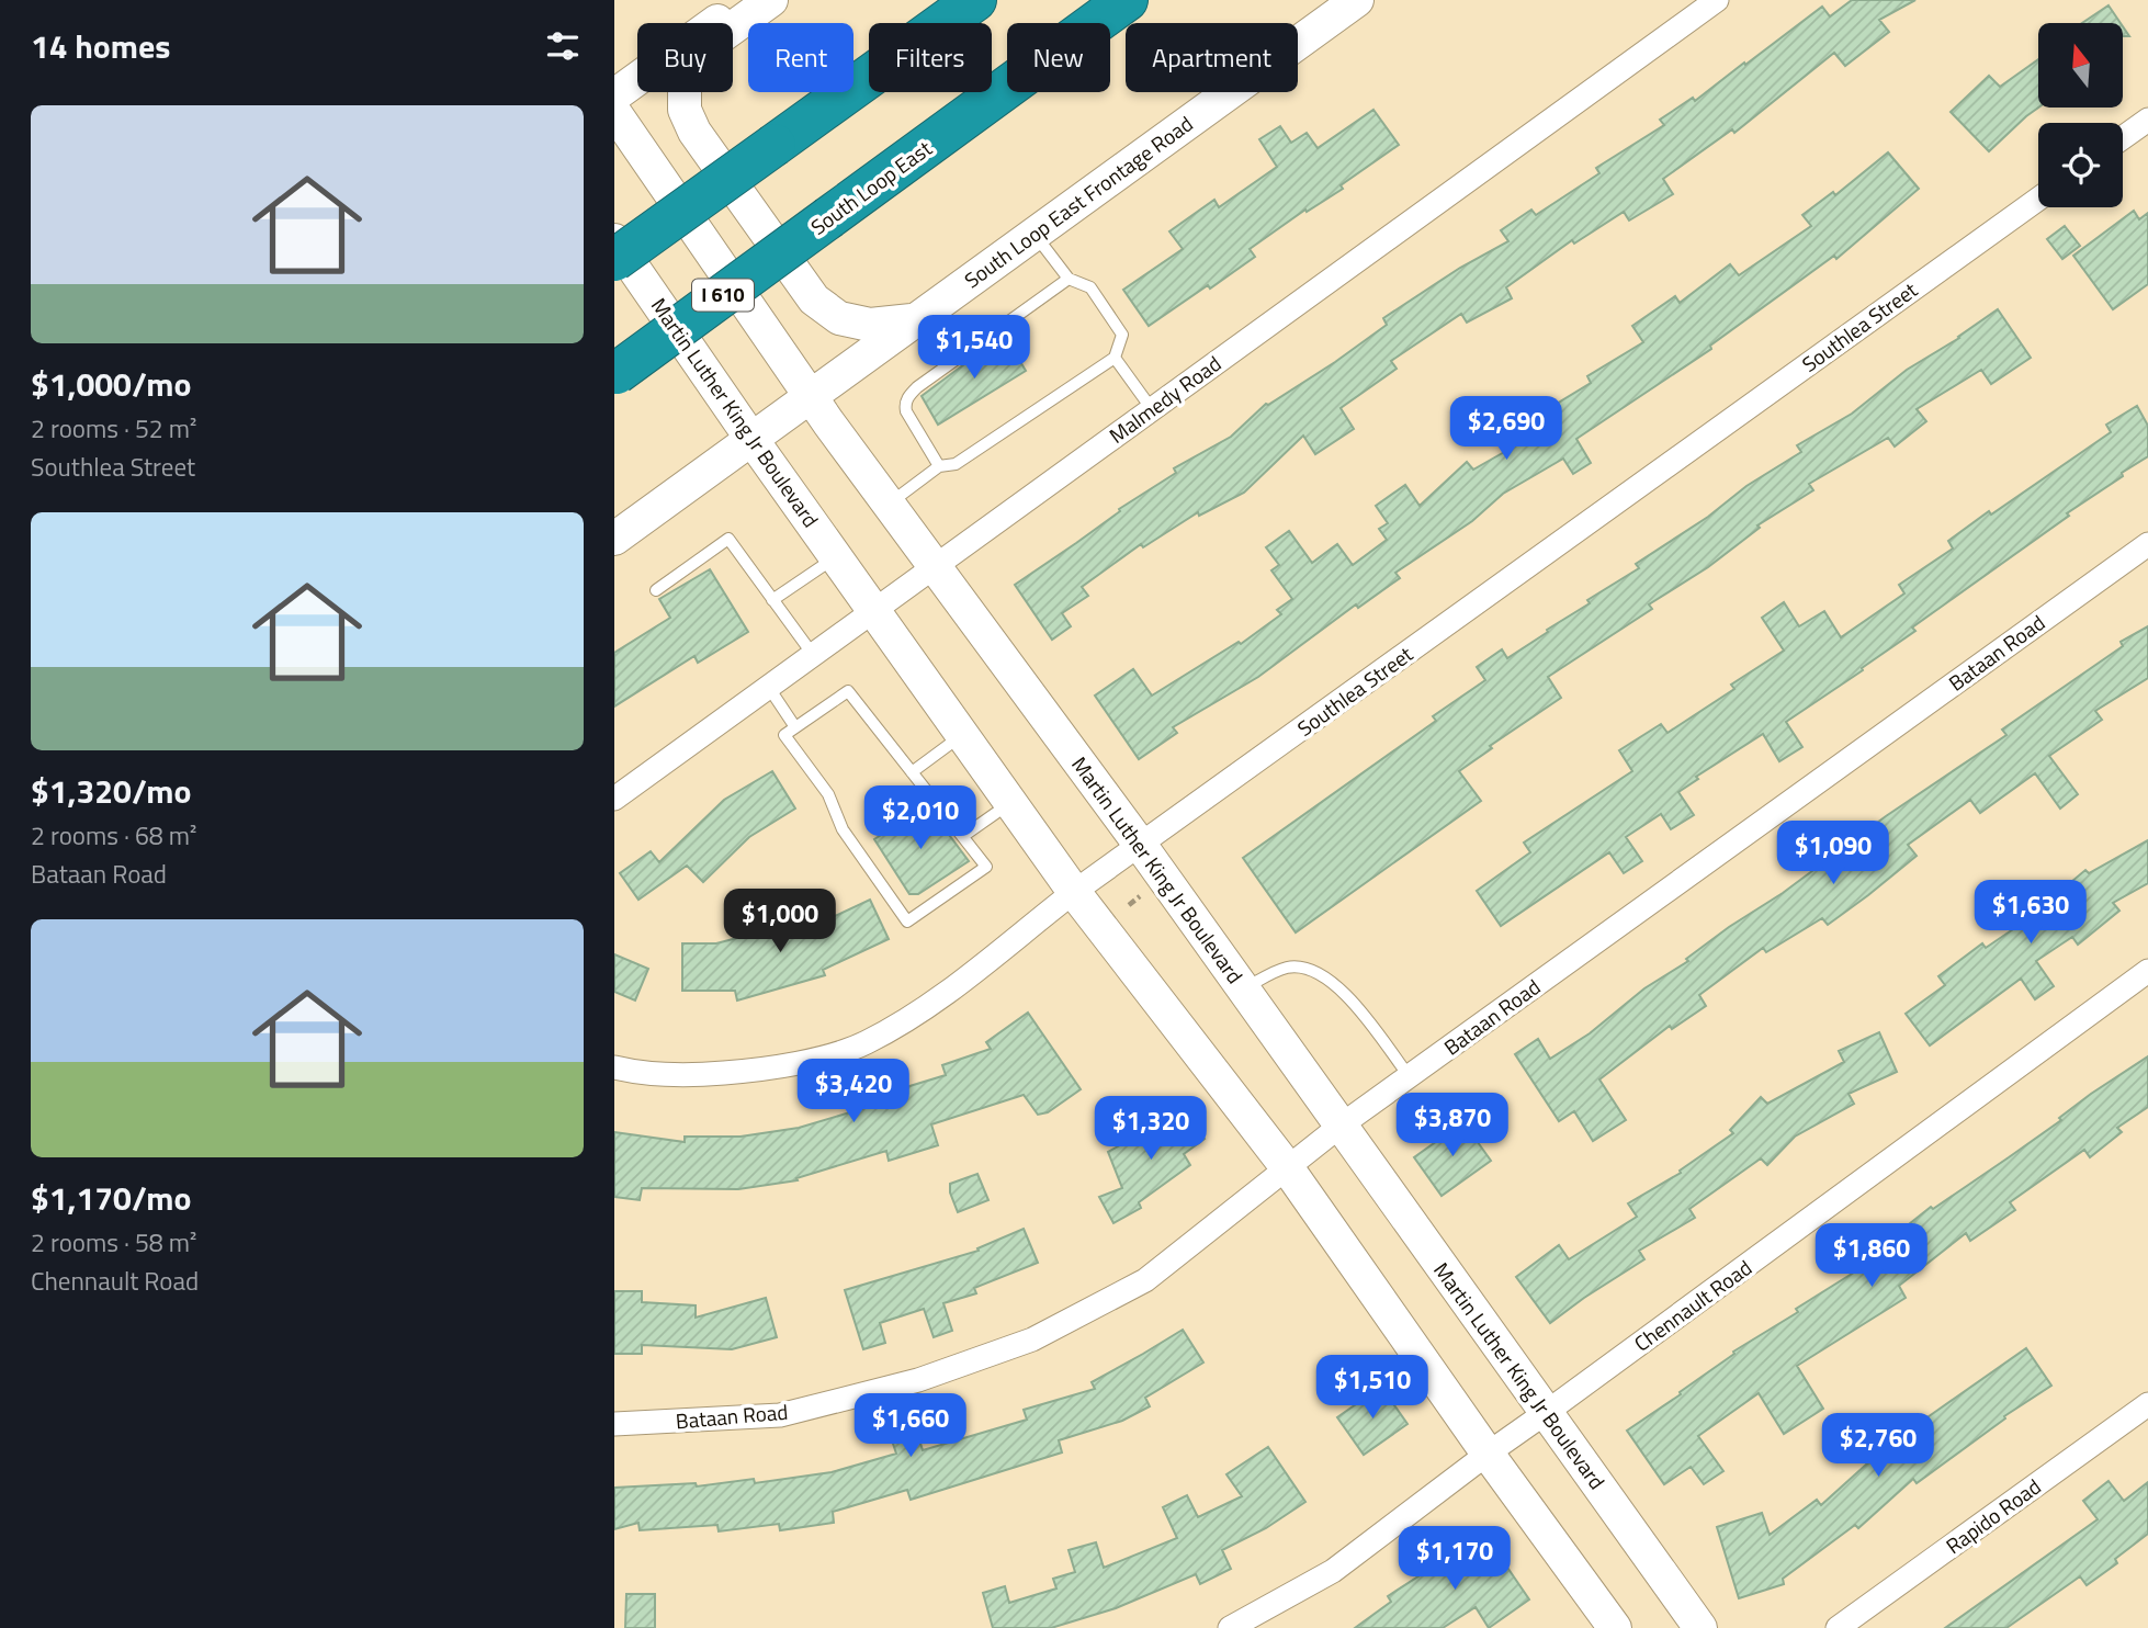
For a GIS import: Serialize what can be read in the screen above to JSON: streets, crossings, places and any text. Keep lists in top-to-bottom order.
{
  "streets": {
    "highway": ["South Loop East", "I 610"],
    "main road": ["South Loop East Frontage Road", "Martin Luther King Jr Boulevard"],
    "street": [
      "Southlea Street",
      "Malmedy Road",
      "Bataan Road",
      "Chennault Road",
      "Rapido Road"
    ]
  },
  "crossings": [
    ["South Loop East Frontage Road", "Martin Luther King Jr Boulevard"],
    ["Southlea Street", "Martin Luther King Jr Boulevard"],
    ["Malmedy Road", "Martin Luther King Jr Boulevard"],
    ["Martin Luther King Jr Boulevard", "Bataan Road"],
    ["Martin Luther King Jr Boulevard", "Chennault Road"]
  ],
  "north": "top",
  "page": {
    "heading": "14 homes",
    "chip": [
      "Buy",
      "Rent",
      "Filters",
      "New",
      "Apartment"
    ],
    "list": [
      {
        "name": "$1,000/mo",
        "note": "2 rooms · 52 m² · Southlea Street"
      },
      {
        "name": "$1,320/mo",
        "note": "2 rooms · 68 m² · Bataan Road"
      },
      {
        "name": "$1,170/mo",
        "note": "2 rooms · 58 m² · Chennault Road"
      }
    ],
    "price": [
      "$1,540",
      "$2,690",
      "$2,010",
      "$1,090",
      "$1,630",
      "$1,000",
      "$3,420",
      "$3,870",
      "$1,320",
      "$1,860",
      "$1,510",
      "$1,660",
      "$2,760",
      "$1,170"
    ]
  }
}
